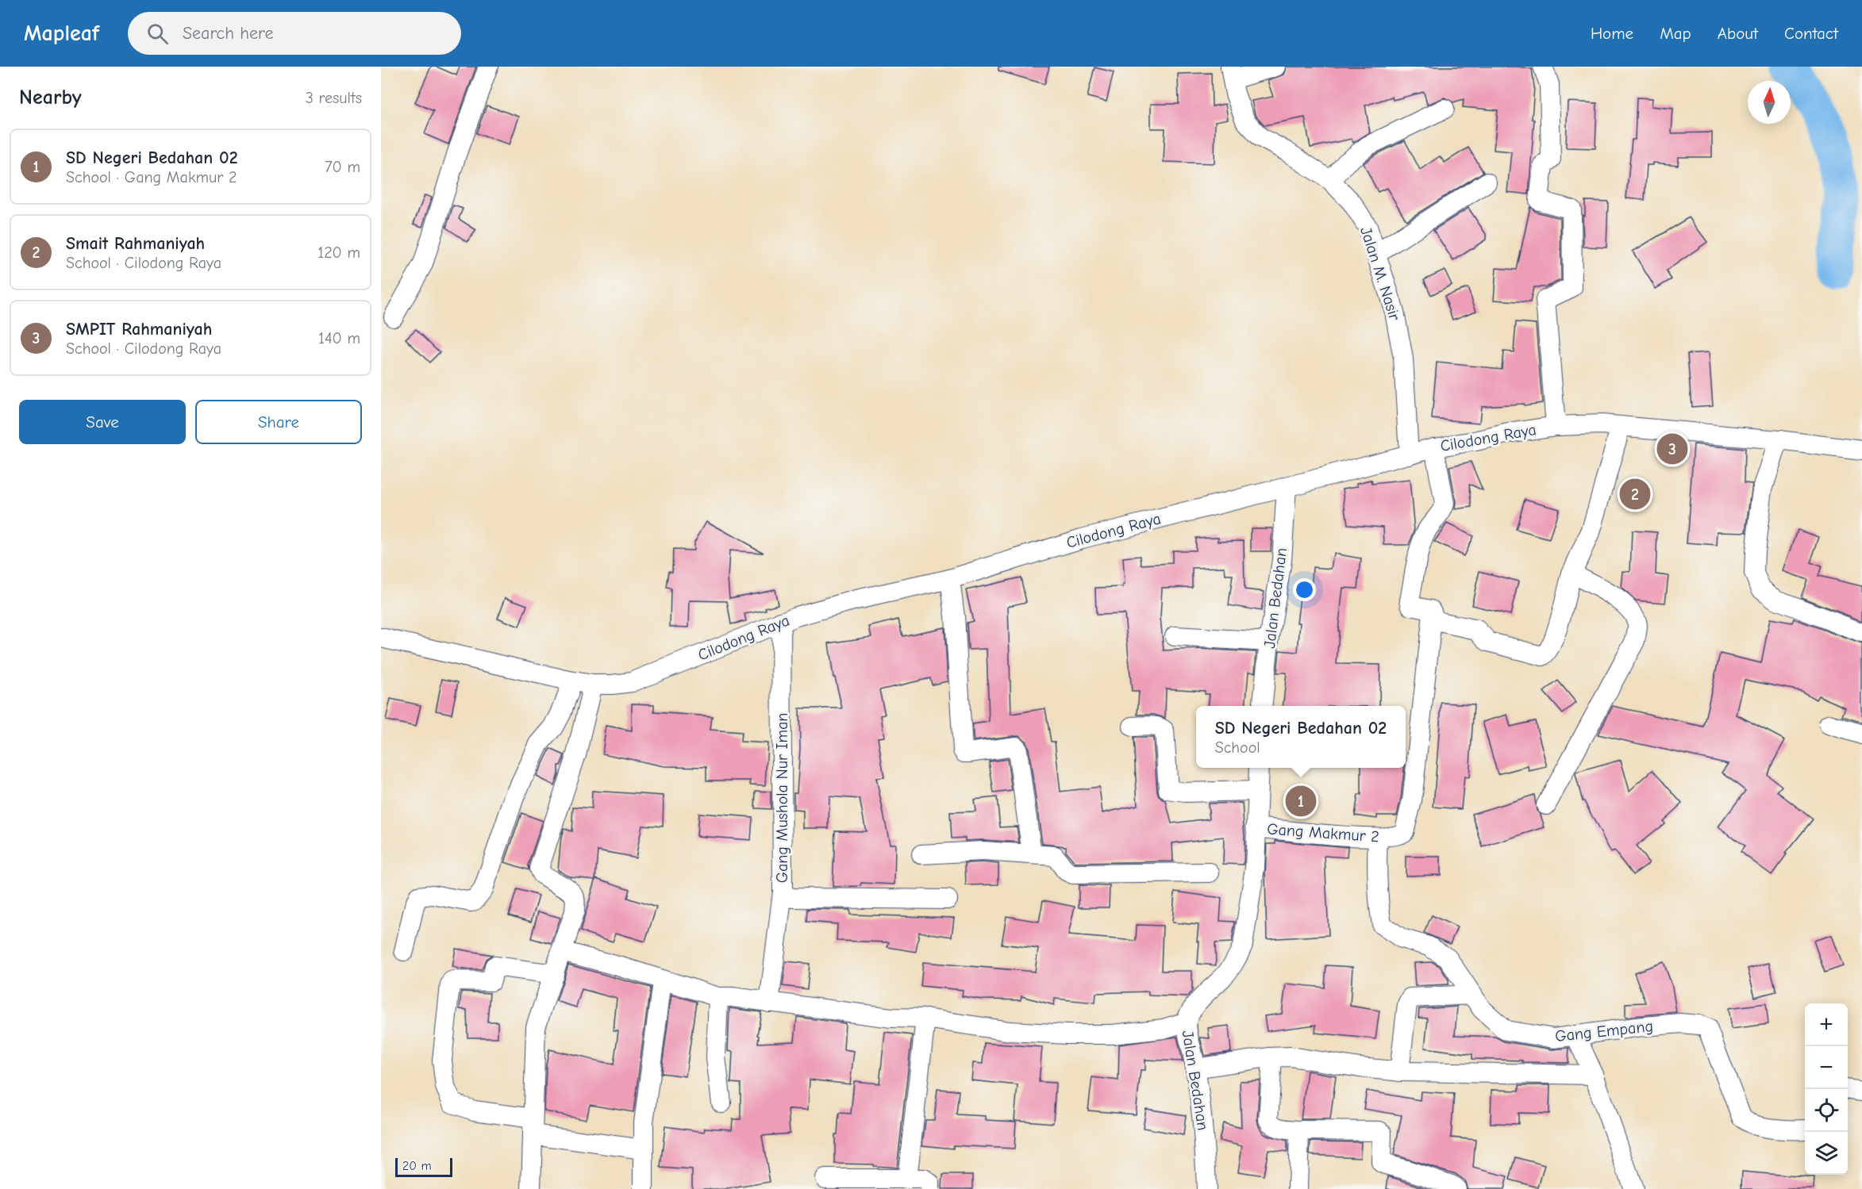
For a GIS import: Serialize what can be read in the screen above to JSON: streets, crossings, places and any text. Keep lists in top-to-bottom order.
{
  "streets": {
    "street": [
      "Jalan M. Nasir",
      "Cilodong Raya",
      "Jalan Bedahan",
      "Gang Mushola Nur Iman",
      "Gang Makmur 2",
      "Gang Empang"
    ]
  },
  "crossings": [
    ["Jalan M. Nasir", "Cilodong Raya"],
    ["Cilodong Raya", "Jalan Bedahan"],
    ["Cilodong Raya", "Gang Mushola Nur Iman"],
    ["Jalan Bedahan", "Gang Makmur 2"],
    ["Gang Makmur 2", "Gang Empang"]
  ],
  "scale_bar": "20 m",
  "north": "top",
  "page": {
    "header": "Mapleaf",
    "search": "Search here",
    "nav": [
      "Home",
      "Map",
      "About",
      "Contact"
    ],
    "heading": ["Nearby", "3 results"],
    "list": [
      {
        "mark": "1",
        "name": "SD Negeri Bedahan 02",
        "note": "School · Gang Makmur 2",
        "value": "70 m"
      },
      {
        "mark": "2",
        "name": "Smait Rahmaniyah",
        "note": "School · Cilodong Raya",
        "value": "120 m"
      },
      {
        "mark": "3",
        "name": "SMPIT Rahmaniyah",
        "note": "School · Cilodong Raya",
        "value": "140 m"
      }
    ],
    "buttons": ["Save", "Share"],
    "pins": ["3", "2", "1"],
    "popup": ["SD Negeri Bedahan 02", "School"],
    "map_buttons": ["+", "−"],
    "scale": "20 m"
  }
}
